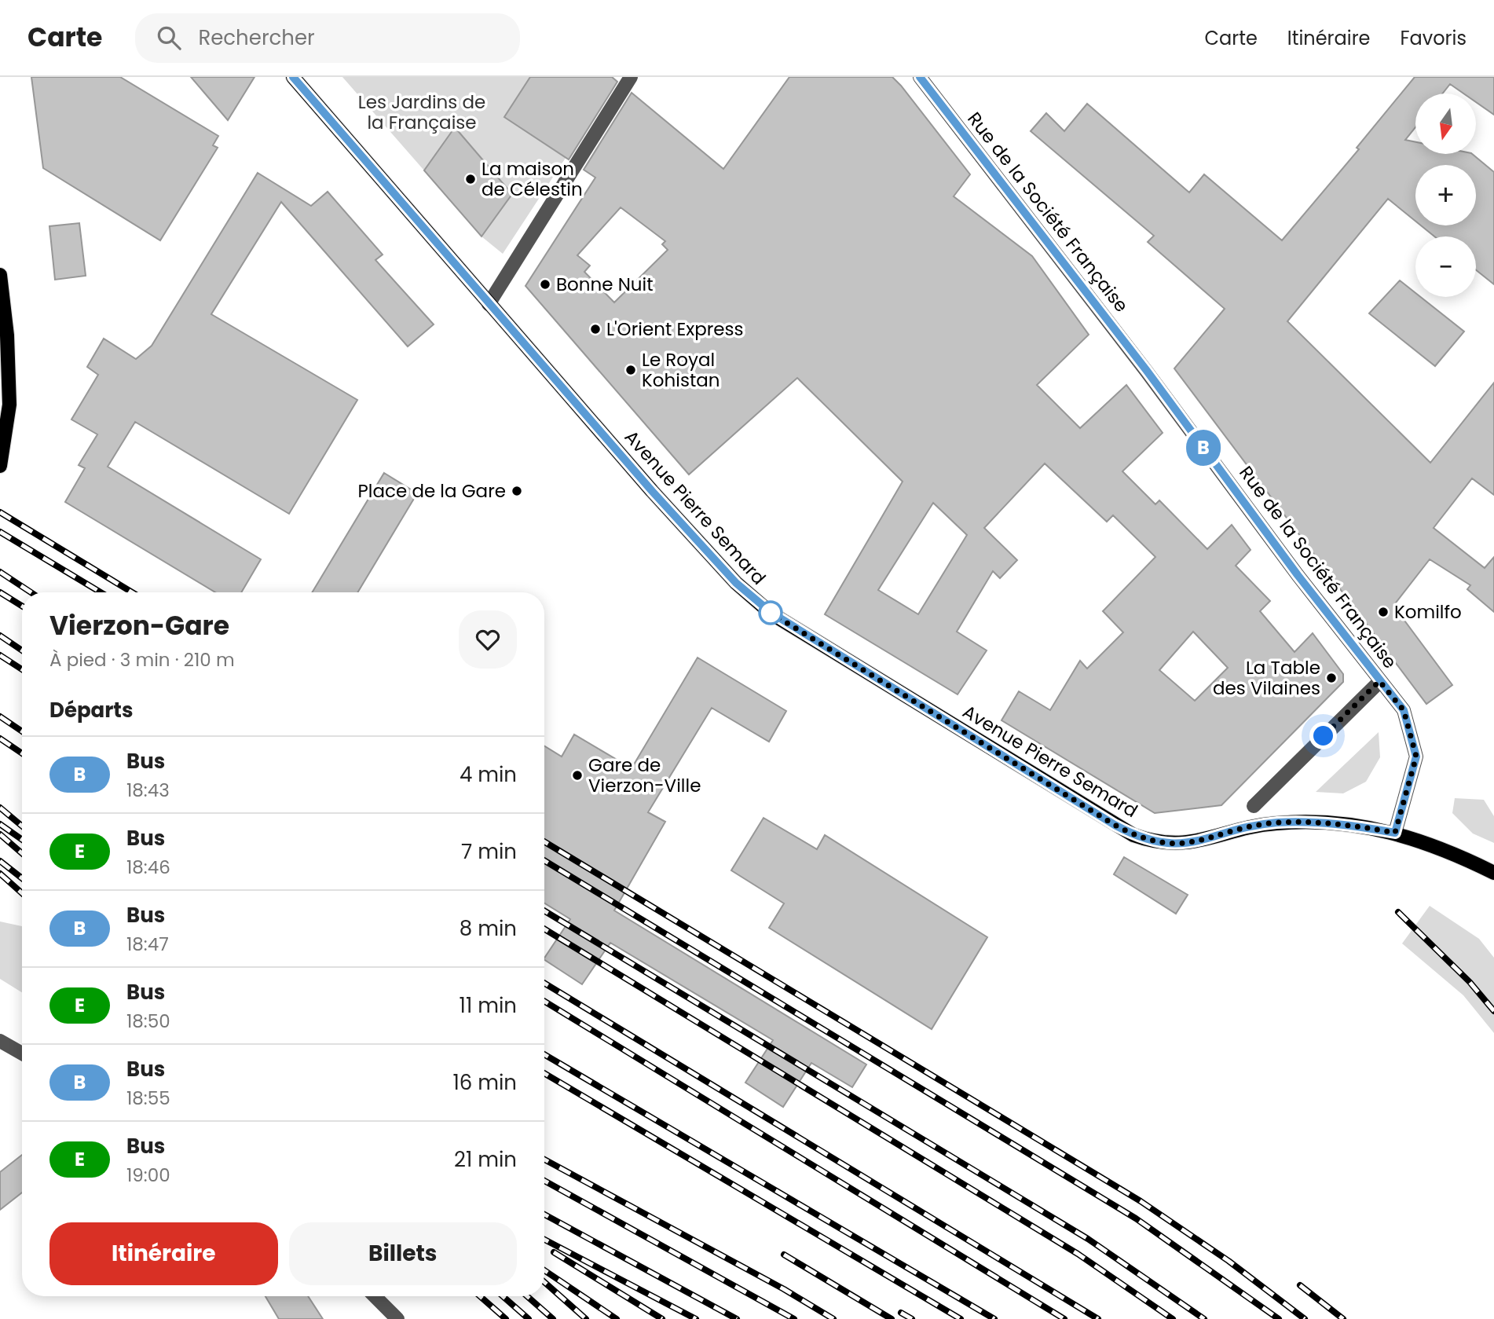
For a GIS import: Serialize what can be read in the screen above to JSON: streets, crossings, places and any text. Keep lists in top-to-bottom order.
{
  "streets": {
    "main road": ["Avenue Pierre Semard"],
    "street": ["Rue de la Société Française"]
  },
  "crossings": [
    ["Rue de la Société Française", "Avenue Pierre Semard"]
  ],
  "parks": ["Les Jardins de la Française"],
  "places": [
    "La maison de Célestin",
    "Bonne Nuit",
    "L'Orient Express",
    "Le Royal Kohistan",
    "Place de la Gare",
    "Komilfo",
    "La Table des Vilaines",
    "Gare de Vierzon-Ville"
  ],
  "lines": ["bus line B"],
  "north": "bottom",
  "page": {
    "header": "Carte",
    "search": "Rechercher",
    "nav": ["Carte", "Itinéraire", "Favoris"],
    "on_map": "B",
    "map_buttons": ["+", "−"],
    "heading": [
      ["Vierzon-Gare", "À pied · 3 min · 210 m"],
      "Départs"
    ],
    "list": [
      {
        "mark": "B",
        "name": "Bus",
        "note": "18:43",
        "value": "4 min"
      },
      {
        "mark": "E",
        "name": "Bus",
        "note": "18:46",
        "value": "7 min"
      },
      {
        "mark": "B",
        "name": "Bus",
        "note": "18:47",
        "value": "8 min"
      },
      {
        "mark": "E",
        "name": "Bus",
        "note": "18:50",
        "value": "11 min"
      },
      {
        "mark": "B",
        "name": "Bus",
        "note": "18:55",
        "value": "16 min"
      },
      {
        "mark": "E",
        "name": "Bus",
        "note": "19:00",
        "value": "21 min"
      }
    ],
    "buttons": ["Itinéraire", "Billets"]
  }
}
